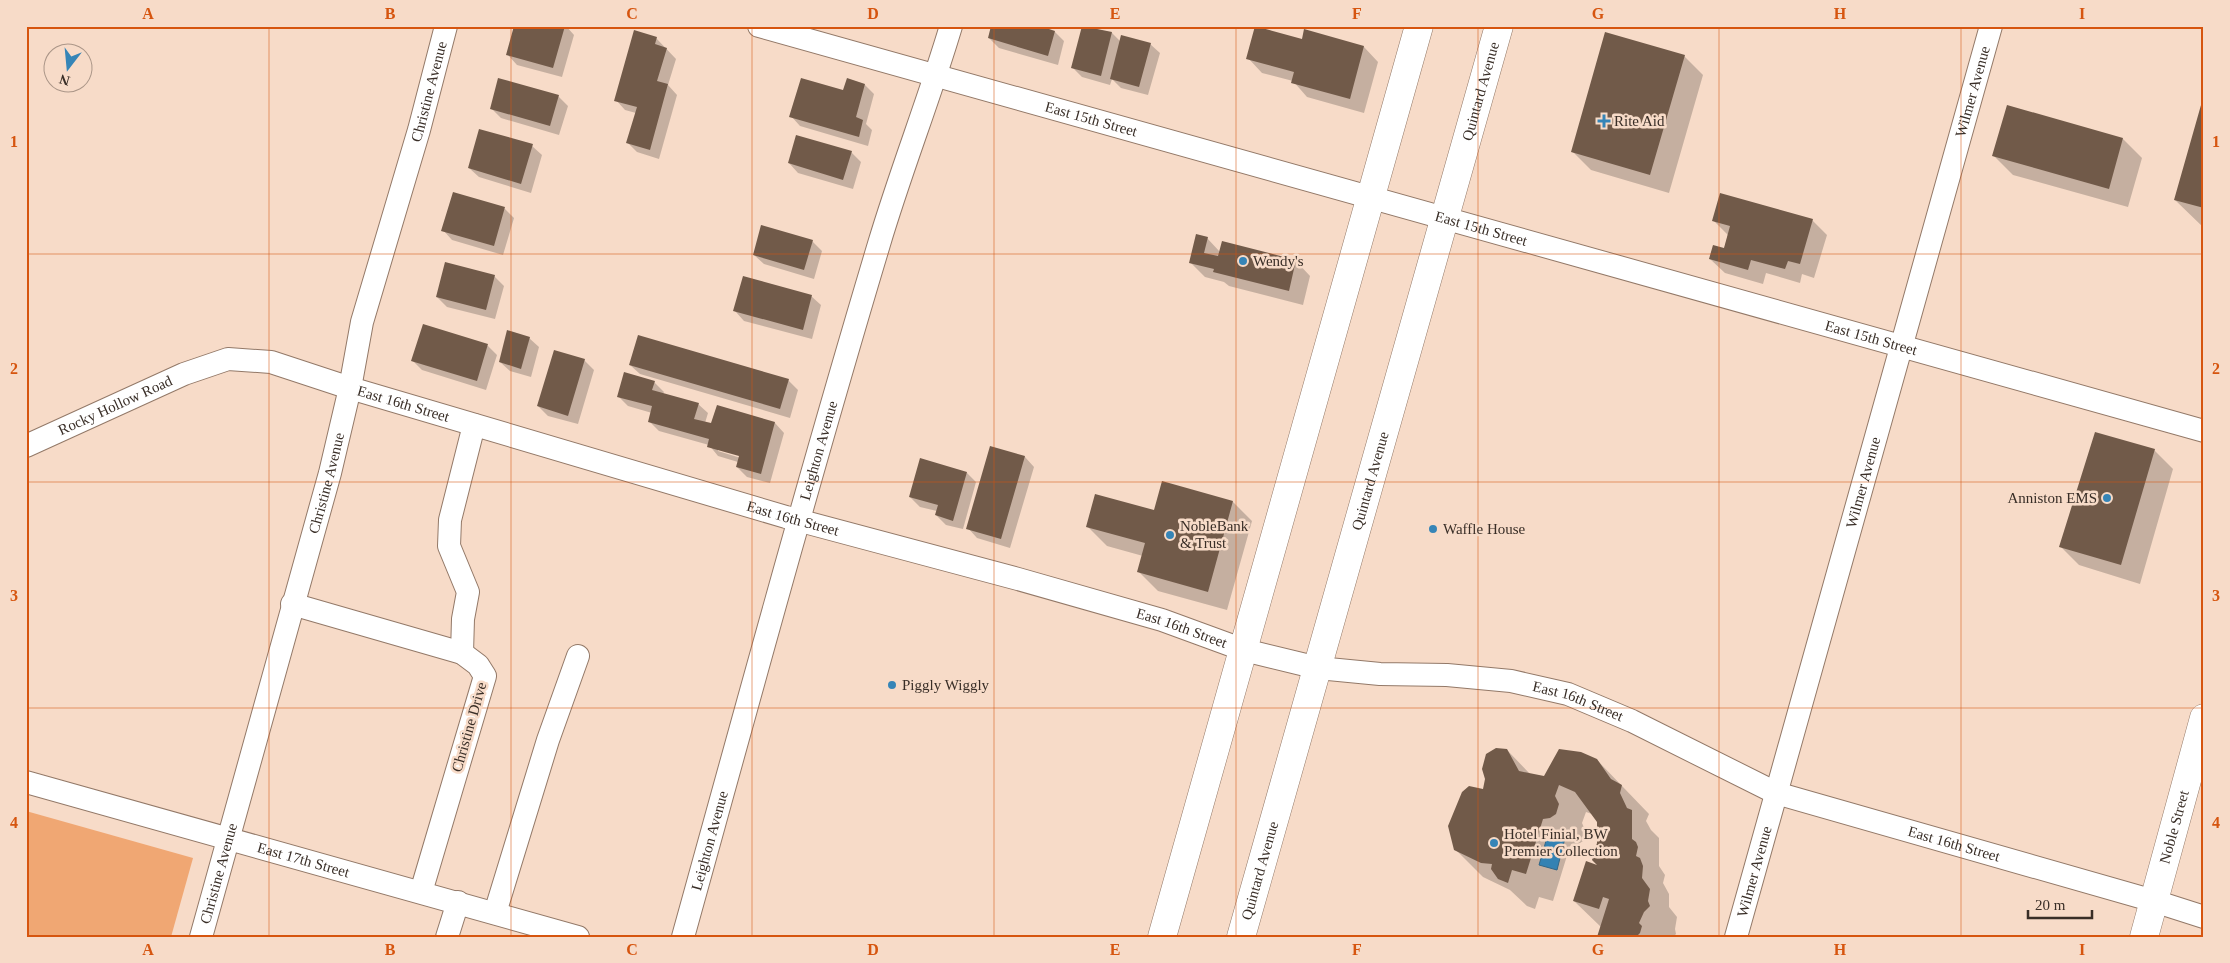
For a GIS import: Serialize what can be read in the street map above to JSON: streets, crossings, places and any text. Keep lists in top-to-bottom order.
{
  "streets": {
    "main road": ["Quintard Avenue", "Noble Street"],
    "street": [
      "Christine Avenue",
      "Wilmer Avenue",
      "East 15th Street",
      "East 16th Street",
      "Rocky Hollow Road",
      "Leighton Avenue",
      "Christine Drive",
      "East 17th Street"
    ]
  },
  "crossings": [
    ["Christine Avenue", "East 16th Street"],
    ["Christine Avenue", "Christine Drive"],
    ["Christine Avenue", "East 17th Street"],
    ["Quintard Avenue", "East 15th Street"],
    ["Quintard Avenue", "East 16th Street"],
    ["Wilmer Avenue", "East 15th Street"],
    ["Wilmer Avenue", "East 16th Street"],
    ["East 15th Street", "Leighton Avenue"],
    ["East 16th Street", "Rocky Hollow Road"],
    ["East 16th Street", "Leighton Avenue"],
    ["East 16th Street", "Noble Street"],
    ["Christine Drive", "East 17th Street"]
  ],
  "places": {
    "health": ["Rite Aid"],
    "other": [
      "Wendy's",
      "Anniston EMS",
      "Waffle House",
      "NobleBank & Trust",
      "Piggly Wiggly",
      "Hotel Finial, BW Premier Collection"
    ]
  },
  "scale_bar": "20 m",
  "north": "bottom",
  "grid": {
    "columns": [
      "A",
      "B",
      "C",
      "D",
      "E",
      "F",
      "G",
      "H",
      "I"
    ],
    "rows": [
      "1",
      "2",
      "3",
      "4"
    ]
  }
}
